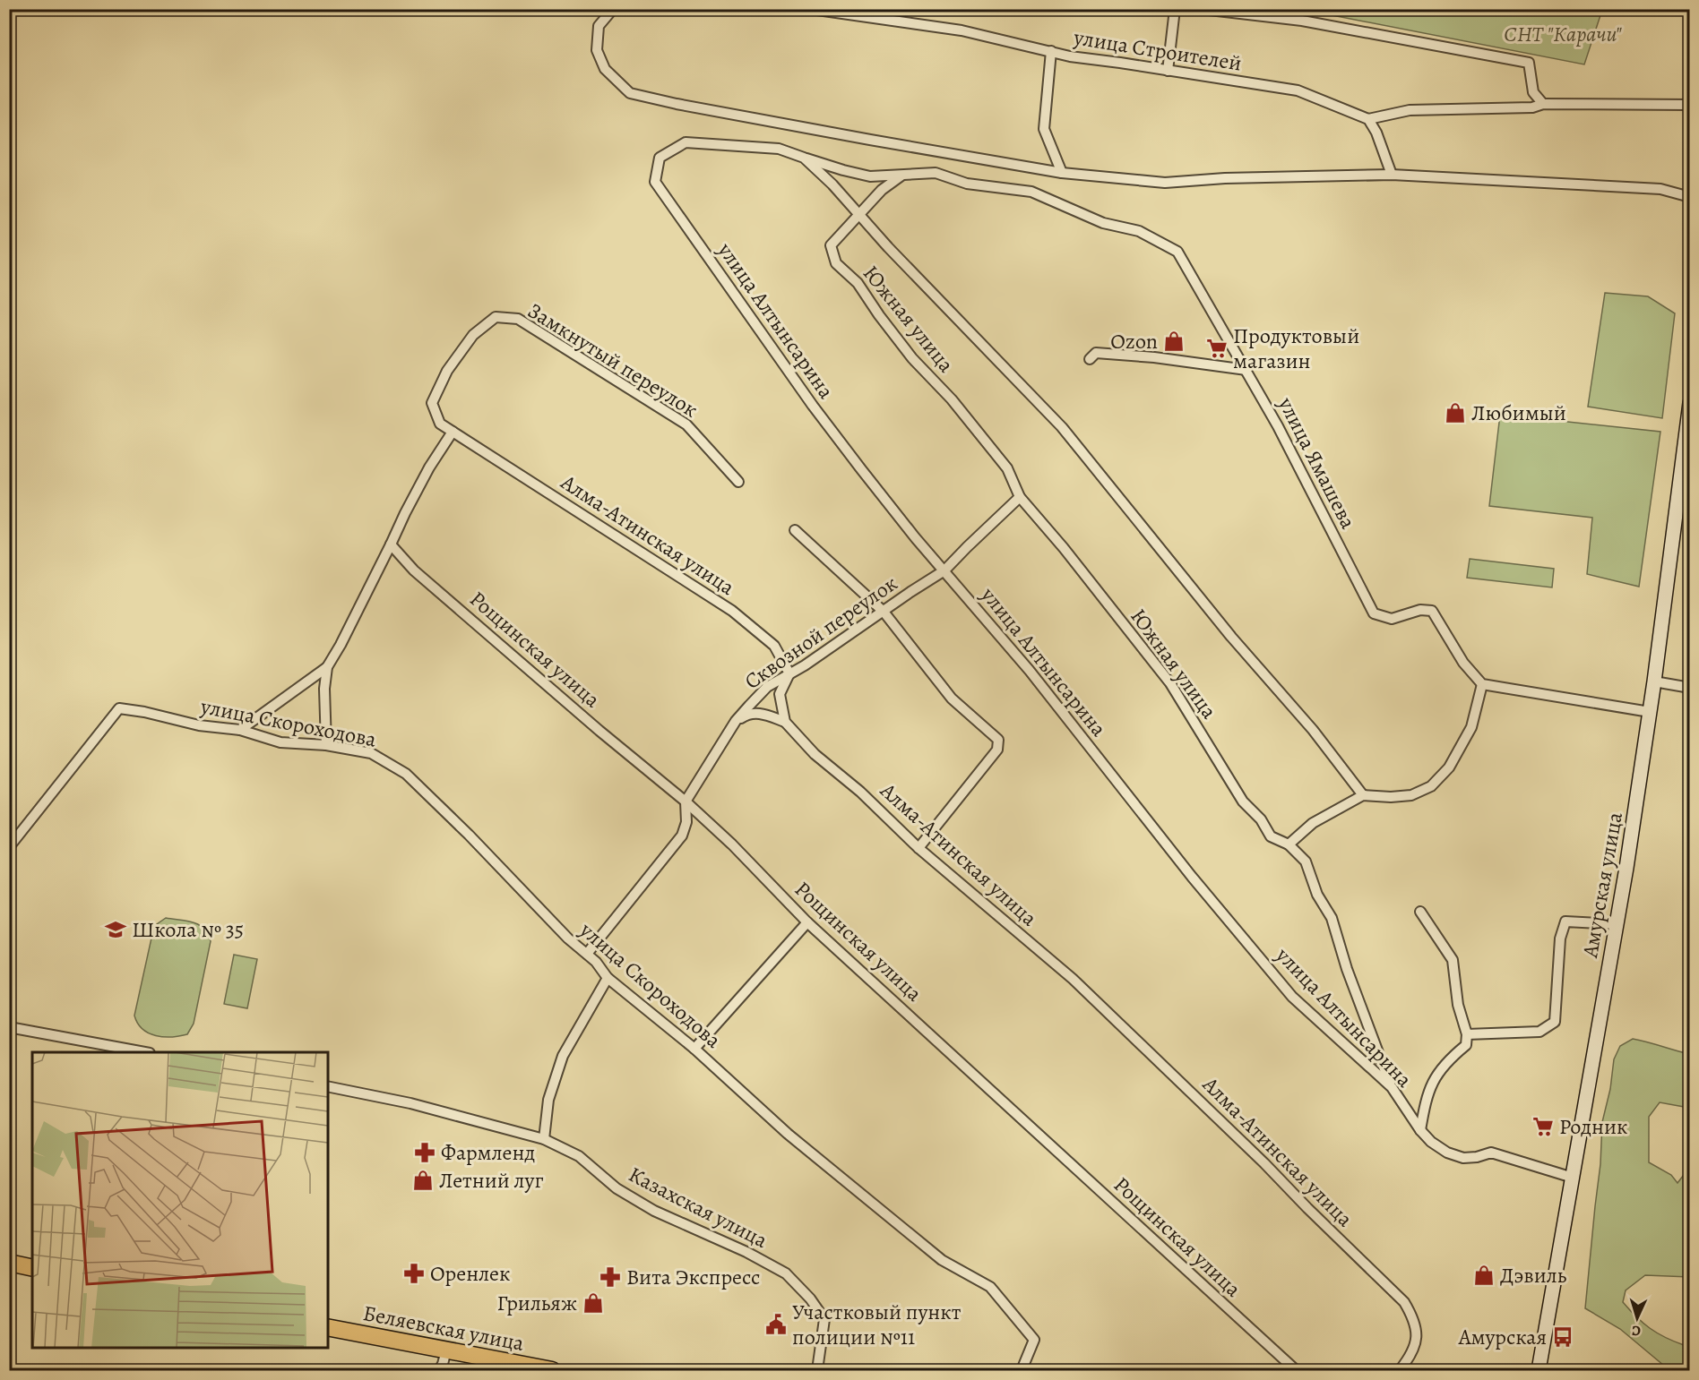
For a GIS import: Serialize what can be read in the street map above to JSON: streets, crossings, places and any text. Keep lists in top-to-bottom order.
{
  "streets": {
    "main road": ["Беляевская улица"],
    "street": [
      "улица Строителей",
      "Южная улица",
      "улица Алтынсарина",
      "Замкнутый переулок",
      "улица Ямашева",
      "Алма-Атинская улица",
      "Сквозной переулок",
      "Рощинская улица",
      "улица Скороходова",
      "Амурская улица",
      "Казахская улица"
    ]
  },
  "crossings": [
    ["Южная улица", "улица Алтынсарина"],
    ["Южная улица", "Сквозной переулок"],
    ["улица Алтынсарина", "улица Ямашева"],
    ["улица Алтынсарина", "Сквозной переулок"],
    ["улица Алтынсарина", "Амурская улица"],
    ["Замкнутый переулок", "Алма-Атинская улица"],
    ["Алма-Атинская улица", "Сквозной переулок"],
    ["Сквозной переулок", "Рощинская улица"],
    ["Сквозной переулок", "улица Скороходова"]
  ],
  "parks": ["СНТ \"Карачи\""],
  "places": {
    "shop": [
      "Ozon",
      "Любимый",
      "Летний луг",
      "Дэвиль",
      "Грильяж"
    ],
    "supermarket": ["Продуктовый магазин", "Родник"],
    "school or university": ["Школа № 35"],
    "pharmacy": ["Фармленд", "Оренлек", "Вита Экспресс"],
    "public building": ["Участковый пункт полиции №11"],
    "bus stop": ["Амурская"]
  },
  "north": "bottom"
}
